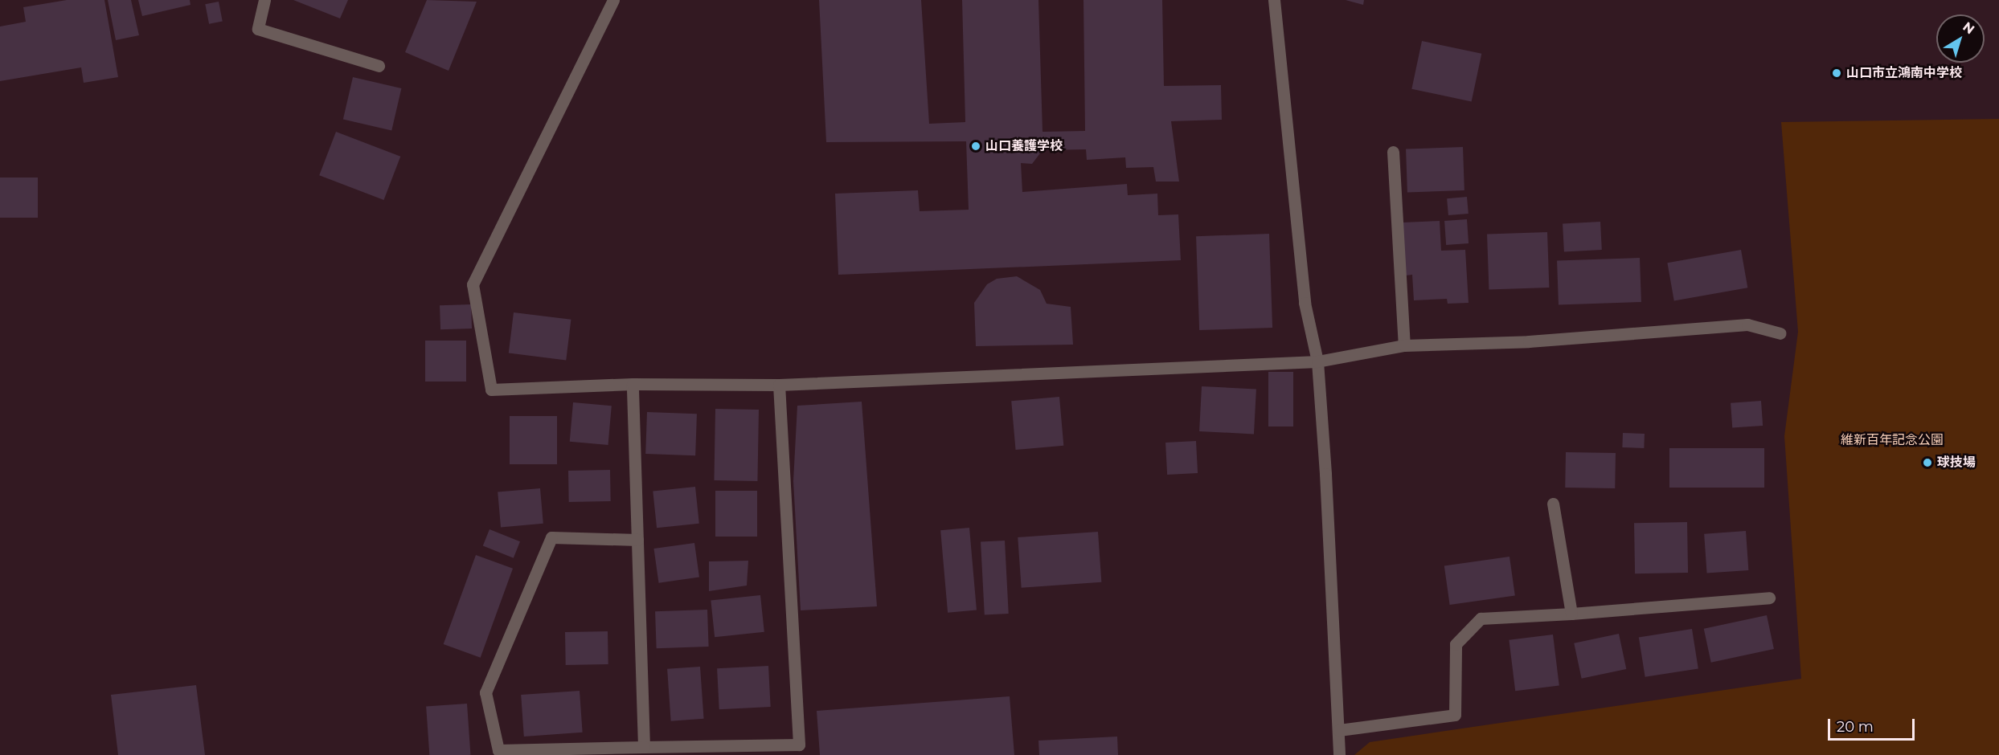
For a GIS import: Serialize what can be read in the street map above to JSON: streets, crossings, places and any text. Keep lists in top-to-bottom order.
{
  "parks": ["維新百年記念公園"],
  "places": ["山口市立鴻南中学校", "山口養護学校", "球技場"],
  "scale_bar": "20 m",
  "north": "top right"
}
